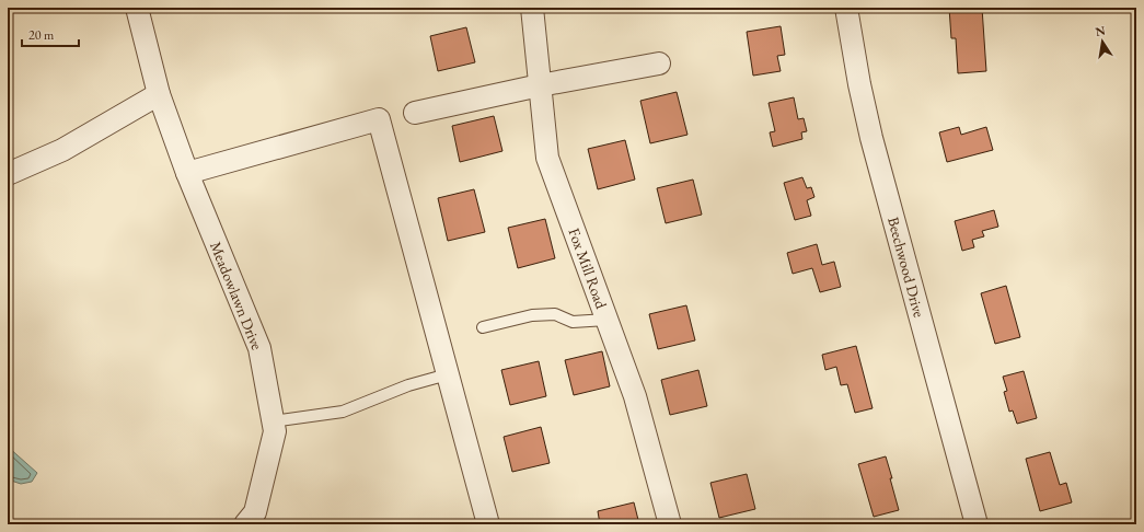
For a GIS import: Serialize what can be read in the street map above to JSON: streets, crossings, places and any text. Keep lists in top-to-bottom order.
{
  "streets": {
    "street": ["Beechwood Drive", "Fox Mill Road", "Meadowlawn Drive"]
  },
  "scale_bar": "20 m",
  "north": "top"
}
